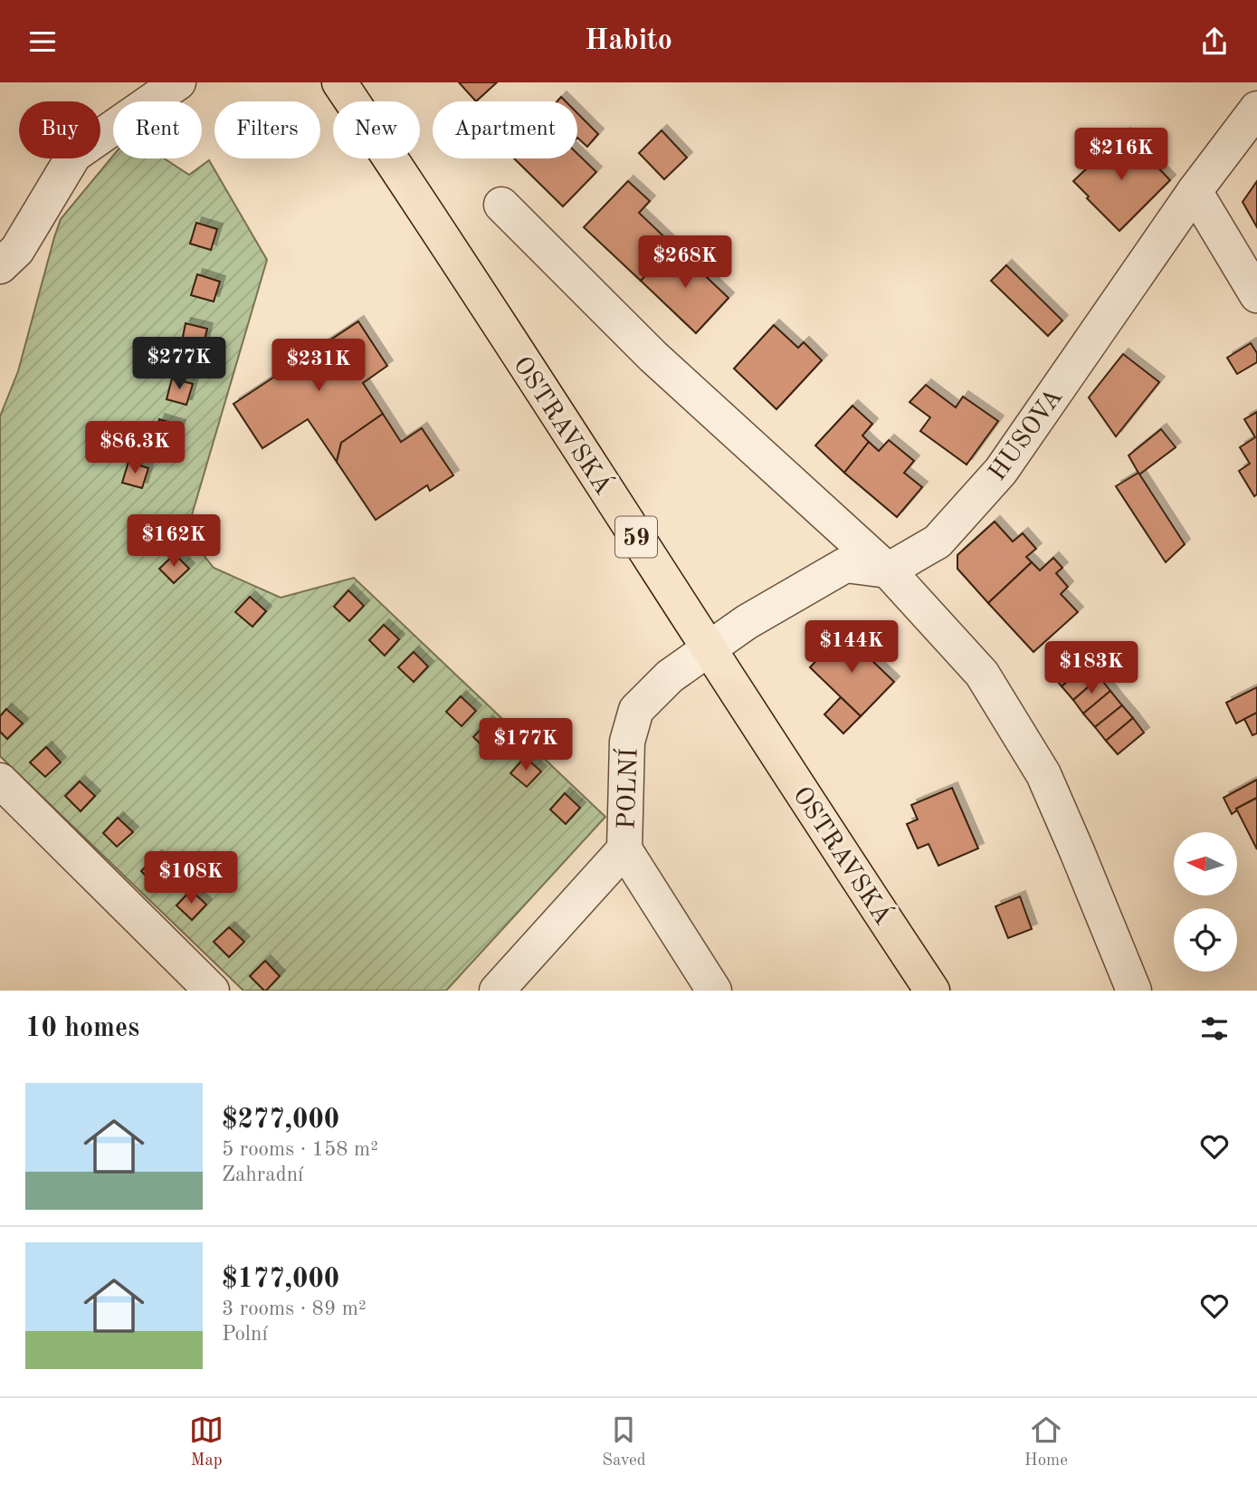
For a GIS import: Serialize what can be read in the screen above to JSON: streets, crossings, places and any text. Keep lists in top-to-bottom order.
{
  "streets": {
    "main road": ["OSTRAVSKÁ", "59"],
    "street": ["HUSOVA", "POLNÍ"]
  },
  "crossings": [
    ["OSTRAVSKÁ", "POLNÍ"]
  ],
  "north": "left",
  "page": {
    "header": "Habito",
    "chip": [
      "Buy",
      "Rent",
      "Filters",
      "New",
      "Apartment"
    ],
    "price": [
      "$216K",
      "$268K",
      "$277K",
      "$231K",
      "$86.3K",
      "$162K",
      "$144K",
      "$183K",
      "$177K",
      "$108K"
    ],
    "heading": "10 homes",
    "list": [
      {
        "name": "$277,000",
        "note": "5 rooms · 158 m² · Zahradní"
      },
      {
        "name": "$177,000",
        "note": "3 rooms · 89 m² · Polní"
      }
    ],
    "tabs": ["Map", "Saved", "Home"]
  }
}
